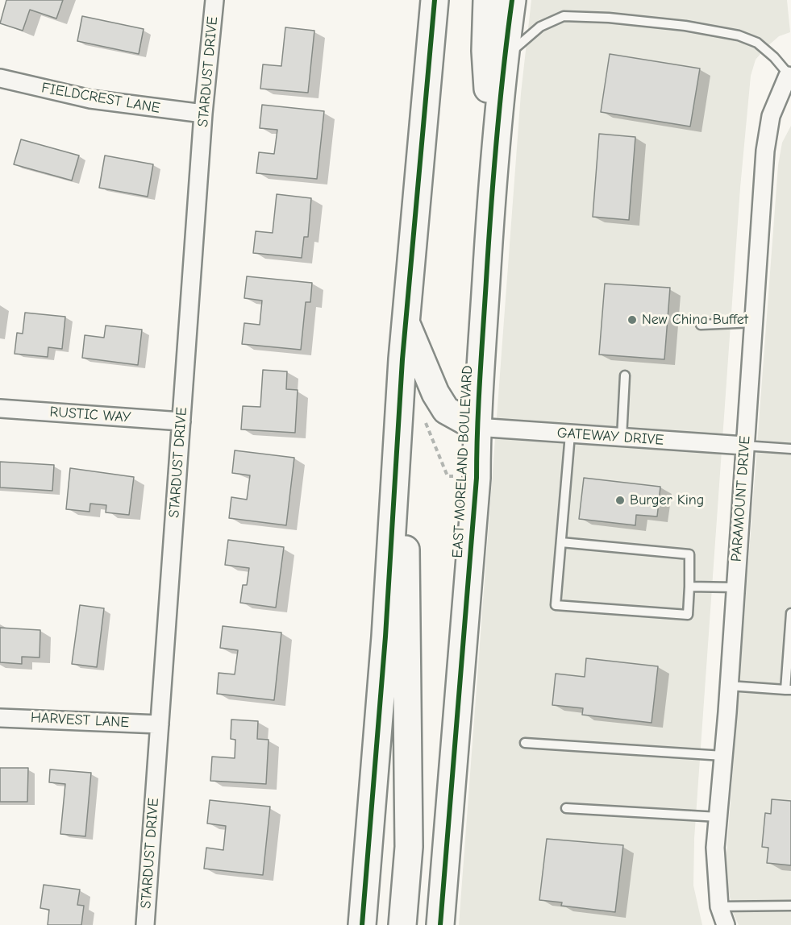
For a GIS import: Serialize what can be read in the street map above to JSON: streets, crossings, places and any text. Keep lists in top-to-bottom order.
{
  "streets": {
    "main road": ["EAST MORELAND BOULEVARD"],
    "street": [
      "STARDUST DRIVE",
      "FIELDCREST LANE",
      "RUSTIC WAY",
      "GATEWAY DRIVE",
      "PARAMOUNT DRIVE",
      "HARVEST LANE"
    ]
  },
  "crossings": [
    ["STARDUST DRIVE", "FIELDCREST LANE"],
    ["STARDUST DRIVE", "RUSTIC WAY"],
    ["STARDUST DRIVE", "HARVEST LANE"],
    ["GATEWAY DRIVE", "EAST MORELAND BOULEVARD"],
    ["GATEWAY DRIVE", "PARAMOUNT DRIVE"]
  ],
  "places": ["New China Buffet", "Burger King"]
}
